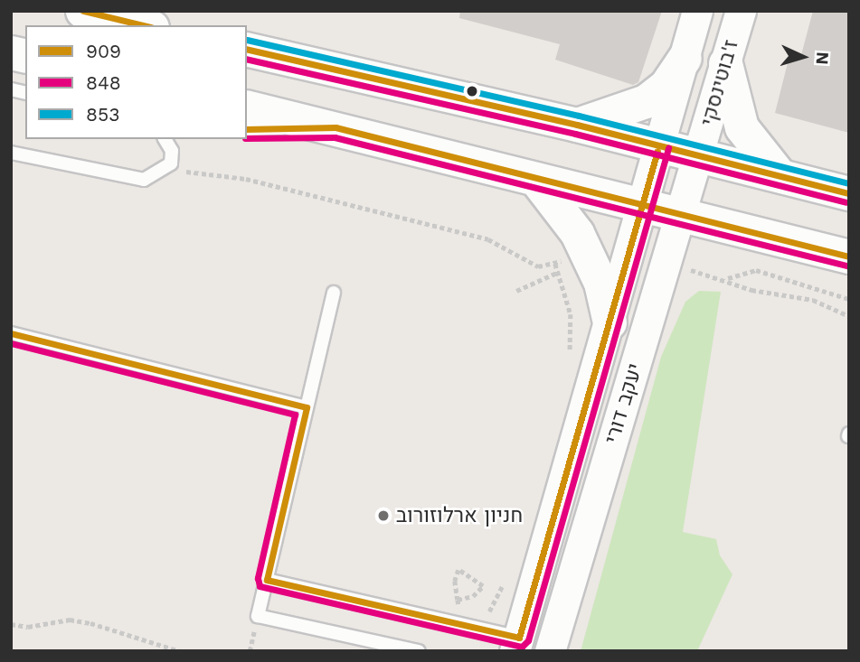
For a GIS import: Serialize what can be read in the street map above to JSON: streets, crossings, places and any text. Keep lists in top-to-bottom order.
{
  "streets": {
    "street": ["ז'בוטינסקי", "יעקב דורי"]
  },
  "crossings": [
    ["ז'בוטינסקי", "יעקב דורי"]
  ],
  "places": ["חניון ארלוזורוב"],
  "lines": ["transit line 909", "transit line 853", "transit line 848"],
  "legend": ["909", "848", "853"],
  "north": "right"
}
